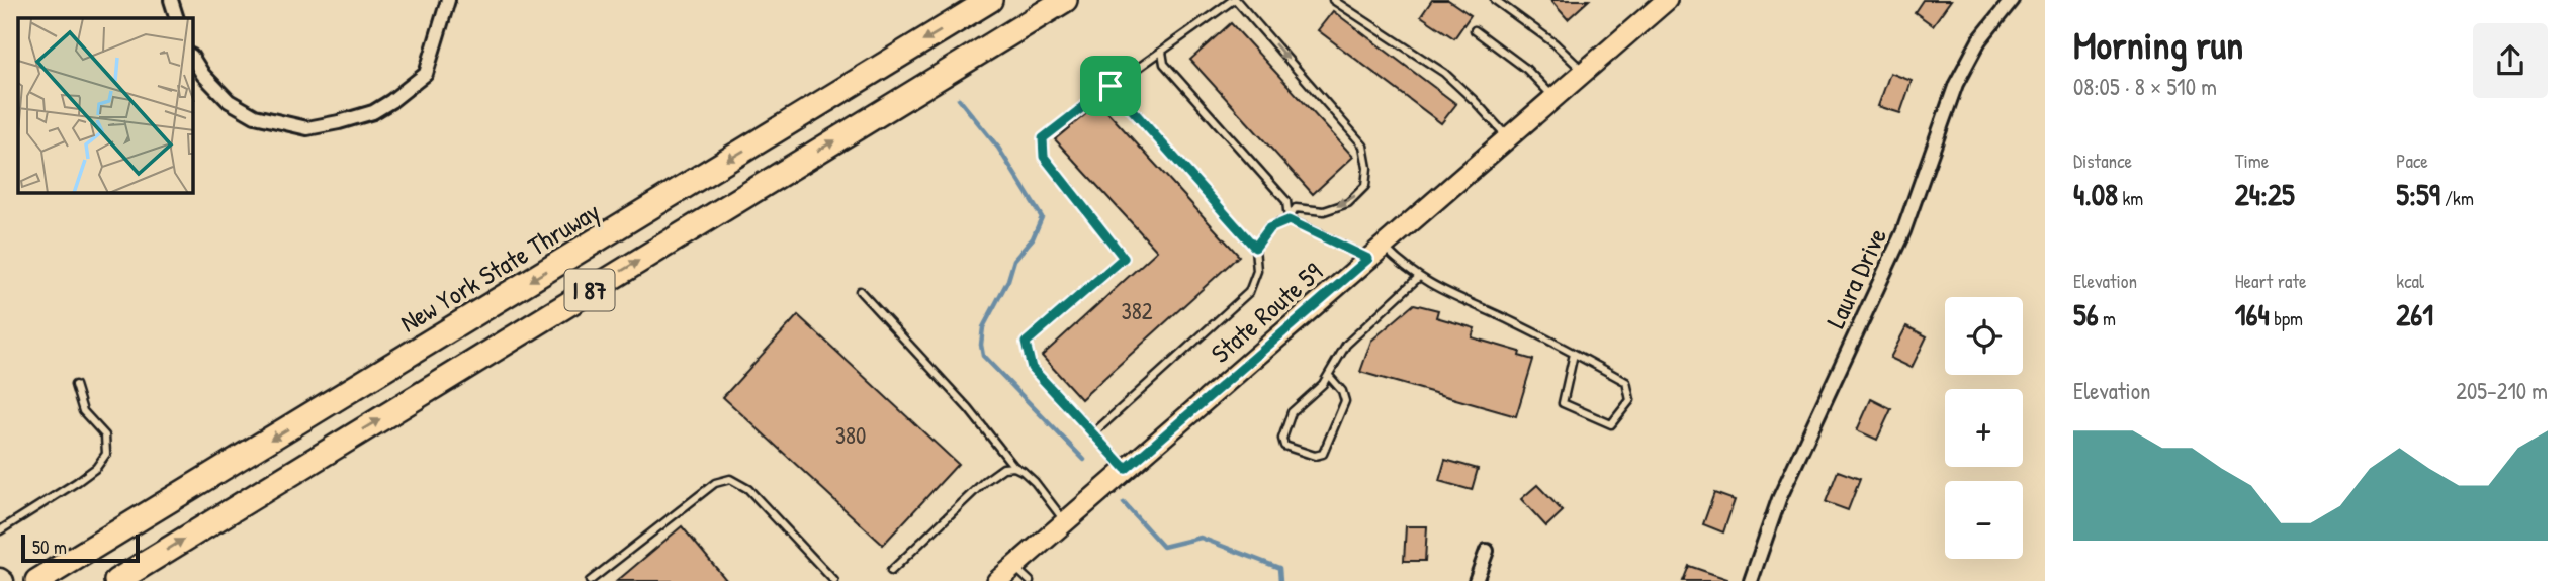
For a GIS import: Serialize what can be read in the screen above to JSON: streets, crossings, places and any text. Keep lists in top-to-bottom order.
{
  "streets": {
    "highway": ["New York State Thruway", "I 87"],
    "main road": ["State Route 59"],
    "street": ["Laura Drive"]
  },
  "house_numbers": ["382", "380"],
  "scale_bar": "50 m",
  "page": {
    "heading": ["Morning run", "08:05 · 8 × 510 m"],
    "stats": [
      ["Distance", "4.08 km"],
      ["Time", "24:25"],
      ["Pace", "5:59 /km"],
      ["Elevation", "56 m"],
      ["Heart rate", "164 bpm"],
      ["kcal", "261"]
    ],
    "map_buttons": ["+", "−"],
    "chart": ["Elevation", "205–210 m"],
    "scale": "50 m"
  }
}
